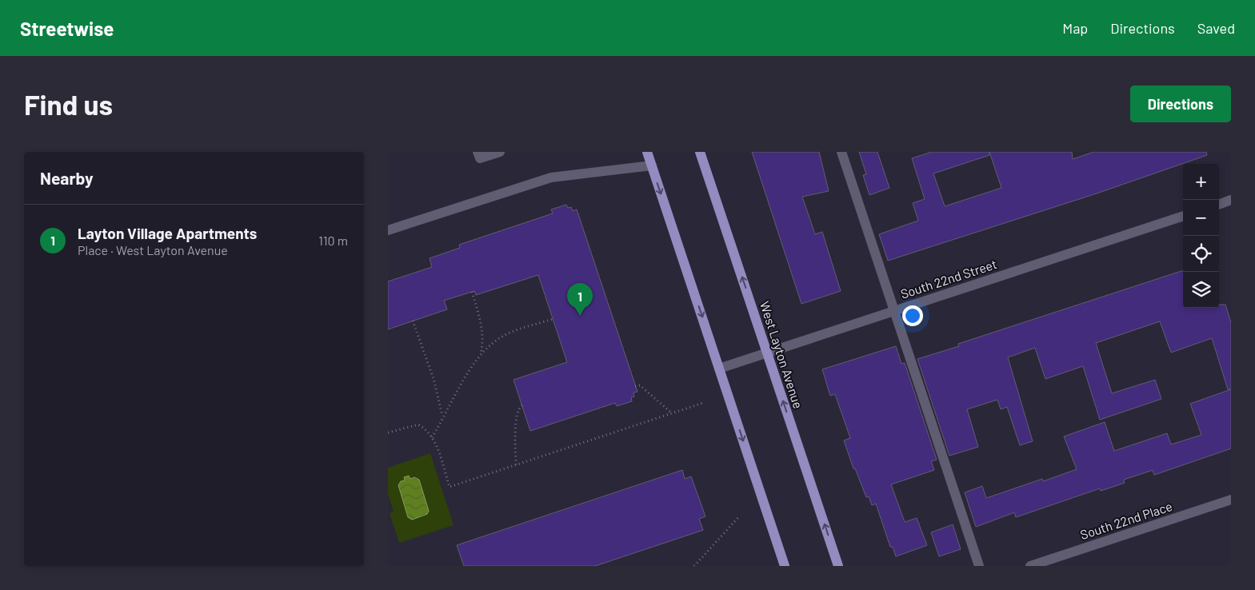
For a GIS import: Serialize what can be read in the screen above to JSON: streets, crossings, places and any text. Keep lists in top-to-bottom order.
{
  "streets": {
    "main road": ["West Layton Avenue"],
    "street": ["South 22nd Street", "South 22nd Place"]
  },
  "crossings": [
    ["South 22nd Street", "West Layton Avenue"]
  ],
  "page": {
    "header": "Streetwise",
    "nav": ["Map", "Directions", "Saved"],
    "buttons": "Directions",
    "title": "Find us",
    "heading": "Nearby",
    "map_buttons": ["+", "−"],
    "list": [
      {
        "mark": "1",
        "name": "Layton Village Apartments",
        "note": "Place · West Layton Avenue",
        "value": "110 m"
      }
    ],
    "pins": "1"
  }
}
